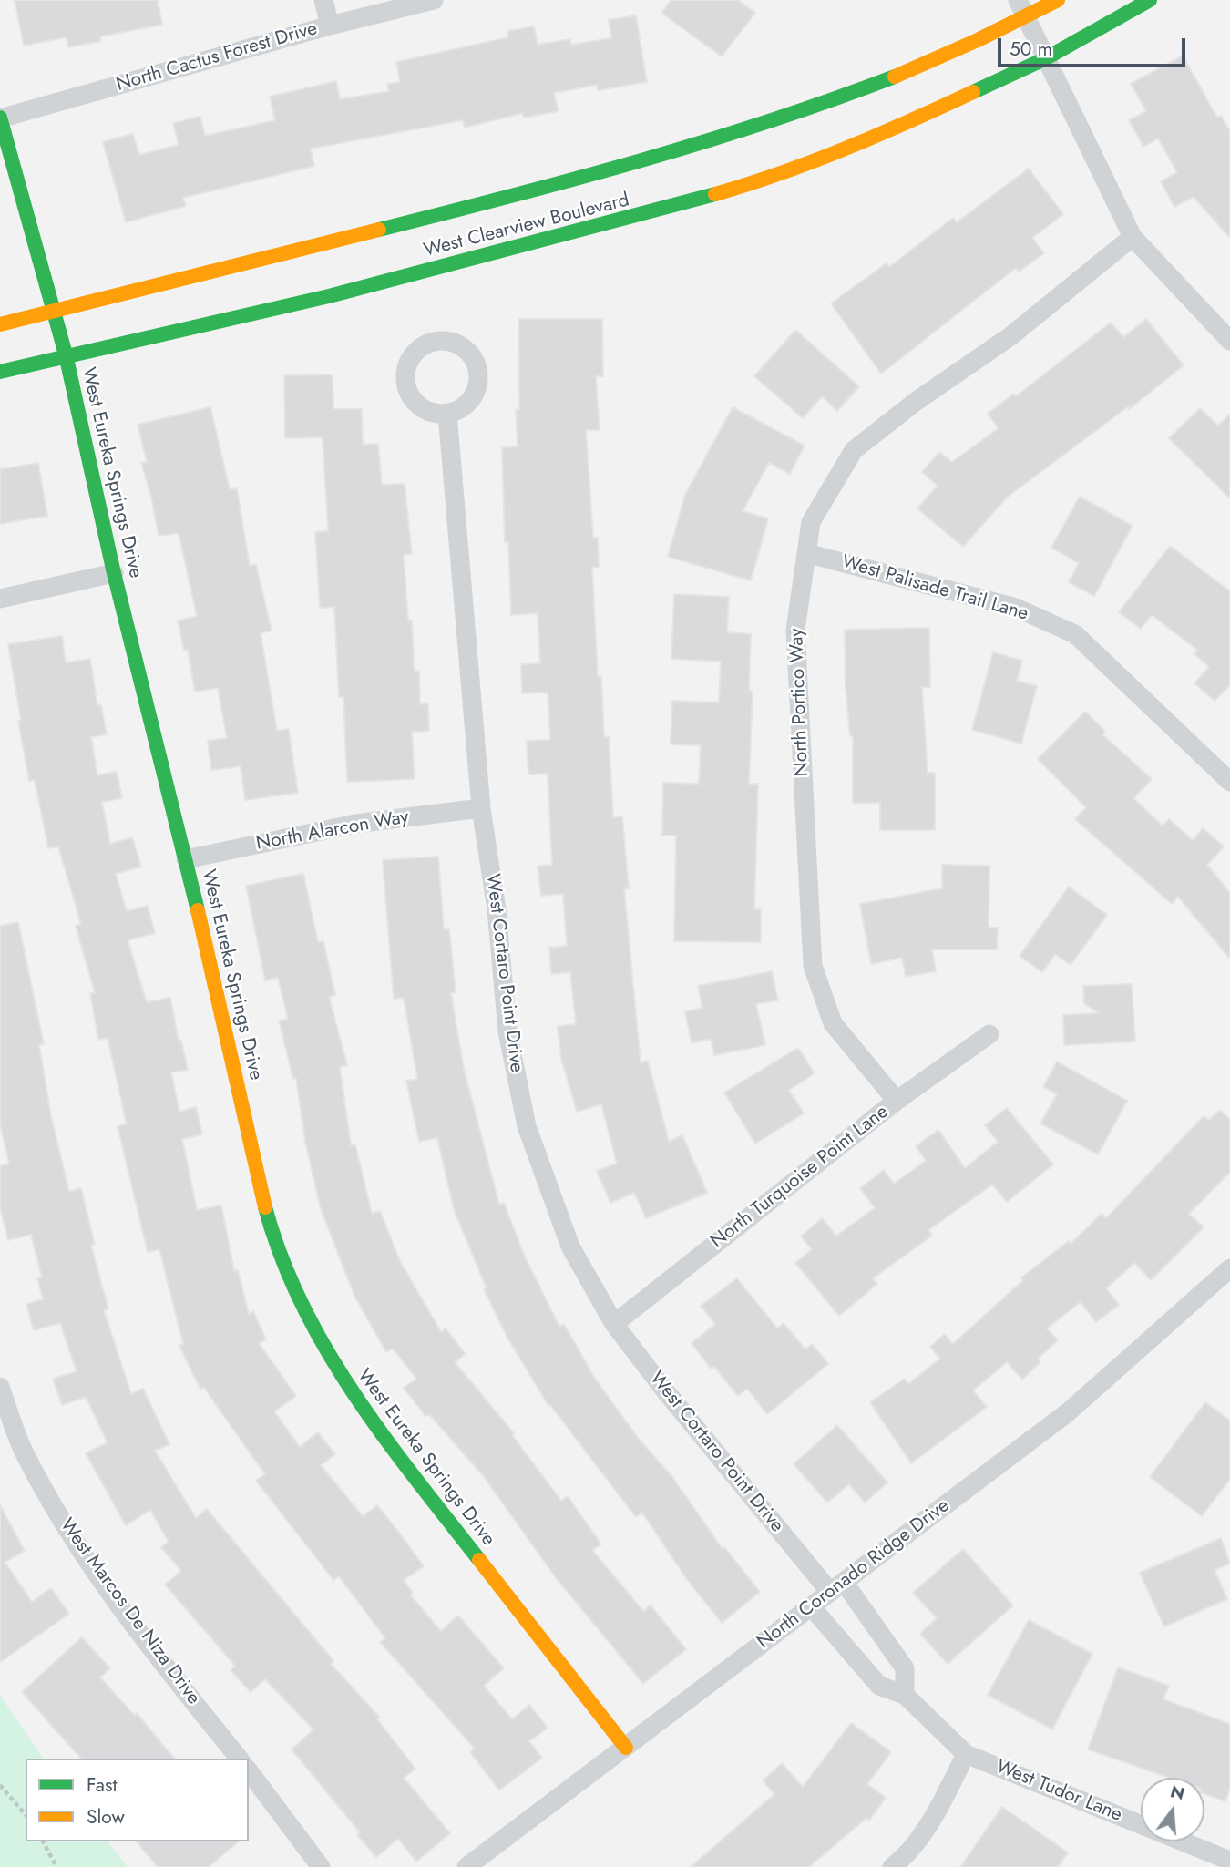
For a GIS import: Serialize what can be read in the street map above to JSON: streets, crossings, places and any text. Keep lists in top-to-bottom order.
{
  "streets": {
    "street": [
      "North Cactus Forest Drive",
      "West Clearview Boulevard",
      "West Eureka Springs Drive",
      "West Palisade Trail Lane",
      "North Portico Way",
      "North Alarcon Way",
      "West Cortaro Point Drive",
      "North Turquoise Point Lane",
      "North Coronado Ridge Drive",
      "West Marcos De Niza Drive",
      "West Tudor Lane"
    ]
  },
  "crossings": [
    ["North Cactus Forest Drive", "West Eureka Springs Drive"],
    ["West Clearview Boulevard", "West Eureka Springs Drive"],
    ["West Eureka Springs Drive", "North Alarcon Way"],
    ["West Eureka Springs Drive", "North Coronado Ridge Drive"],
    ["West Palisade Trail Lane", "North Portico Way"],
    ["North Portico Way", "North Turquoise Point Lane"],
    ["North Alarcon Way", "West Cortaro Point Drive"],
    ["West Cortaro Point Drive", "North Turquoise Point Lane"],
    ["West Cortaro Point Drive", "North Coronado Ridge Drive"],
    ["North Coronado Ridge Drive", "West Tudor Lane"]
  ],
  "legend": ["Fast", "Slow"],
  "scale_bar": "50 m",
  "north": "top"
}
